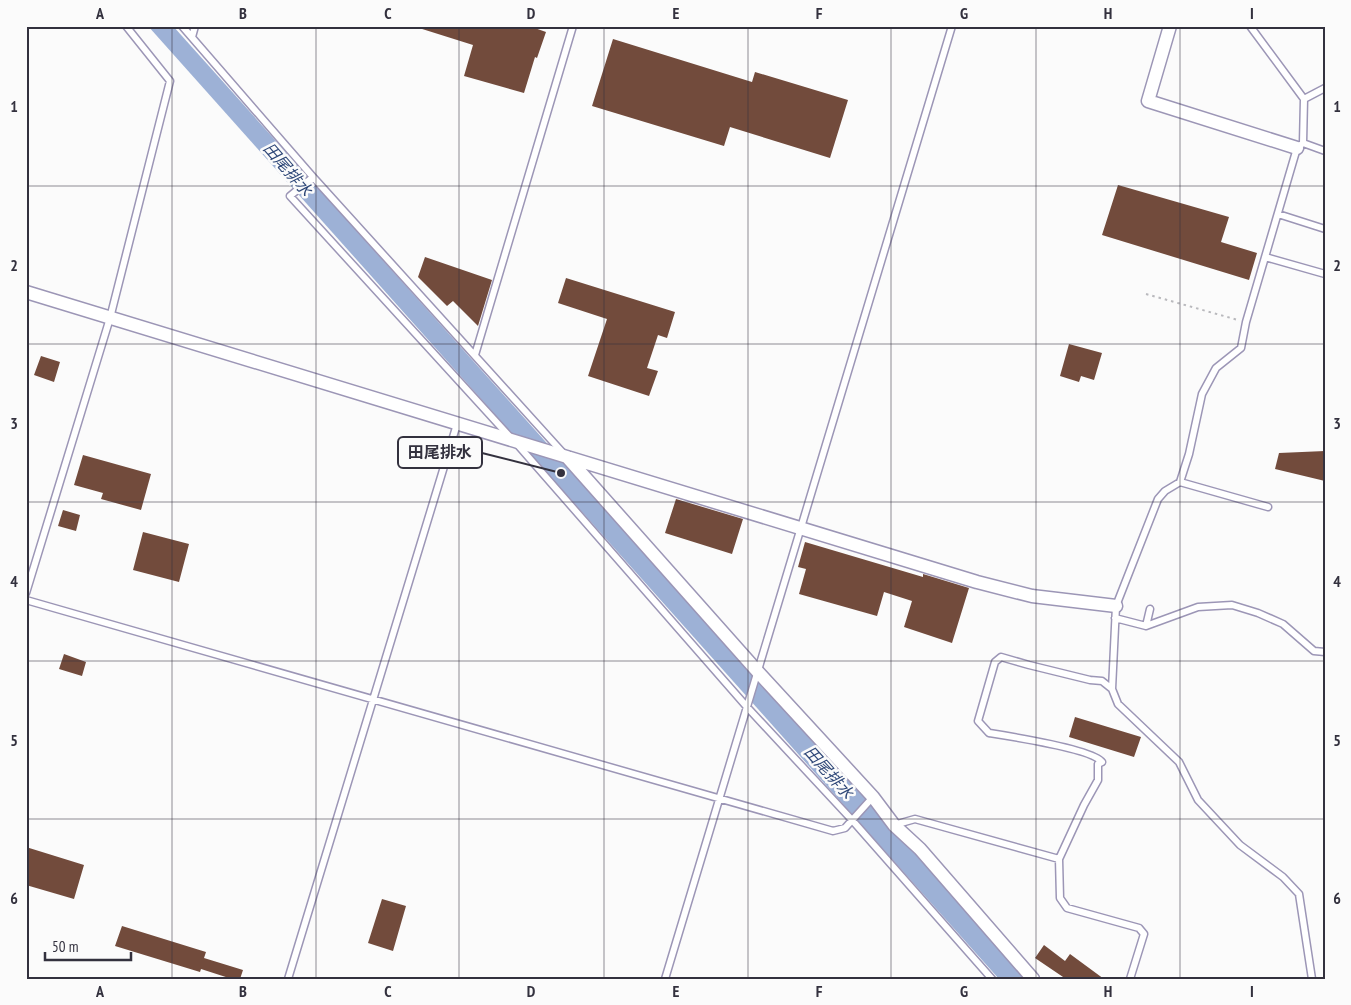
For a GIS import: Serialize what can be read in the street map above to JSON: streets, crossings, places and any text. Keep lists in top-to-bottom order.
{
  "water": ["田尾排水"],
  "places": ["田尾排水"],
  "scale_bar": "50 m",
  "grid": {
    "columns": [
      "A",
      "B",
      "C",
      "D",
      "E",
      "F",
      "G",
      "H",
      "I"
    ],
    "rows": [
      "1",
      "2",
      "3",
      "4",
      "5",
      "6"
    ]
  }
}
